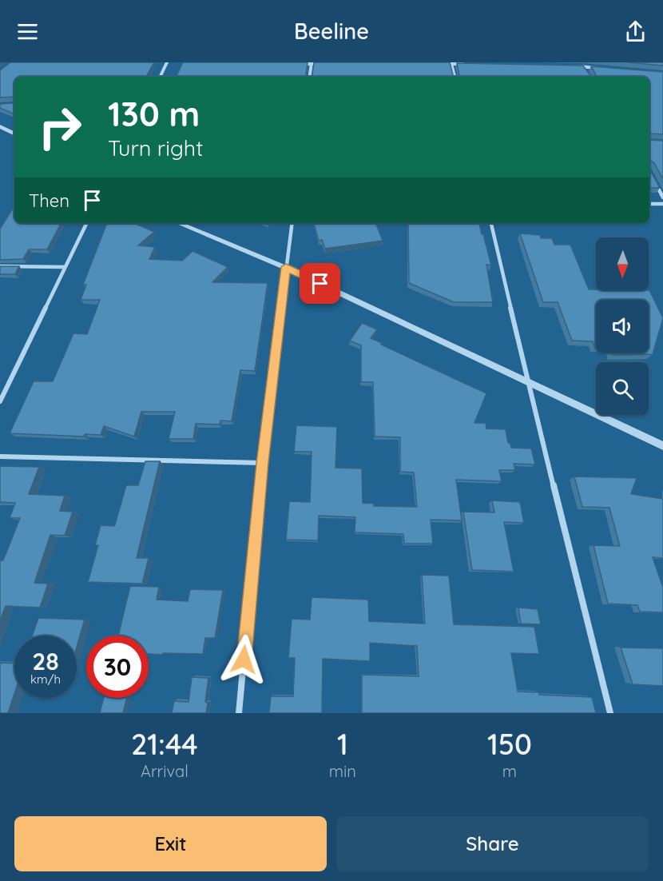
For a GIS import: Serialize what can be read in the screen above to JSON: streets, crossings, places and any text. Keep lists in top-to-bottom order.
{
  "north": "bottom",
  "page": {
    "header": "Beeline",
    "turn": ["130 m", "Turn right"],
    "then": "Then",
    "speed": "28 km/h",
    "limit": "30",
    "eta": [
      "21:44",
      "Arrival",
      "1",
      "min",
      "150",
      "m"
    ],
    "buttons": ["Exit", "Share"]
  }
}
